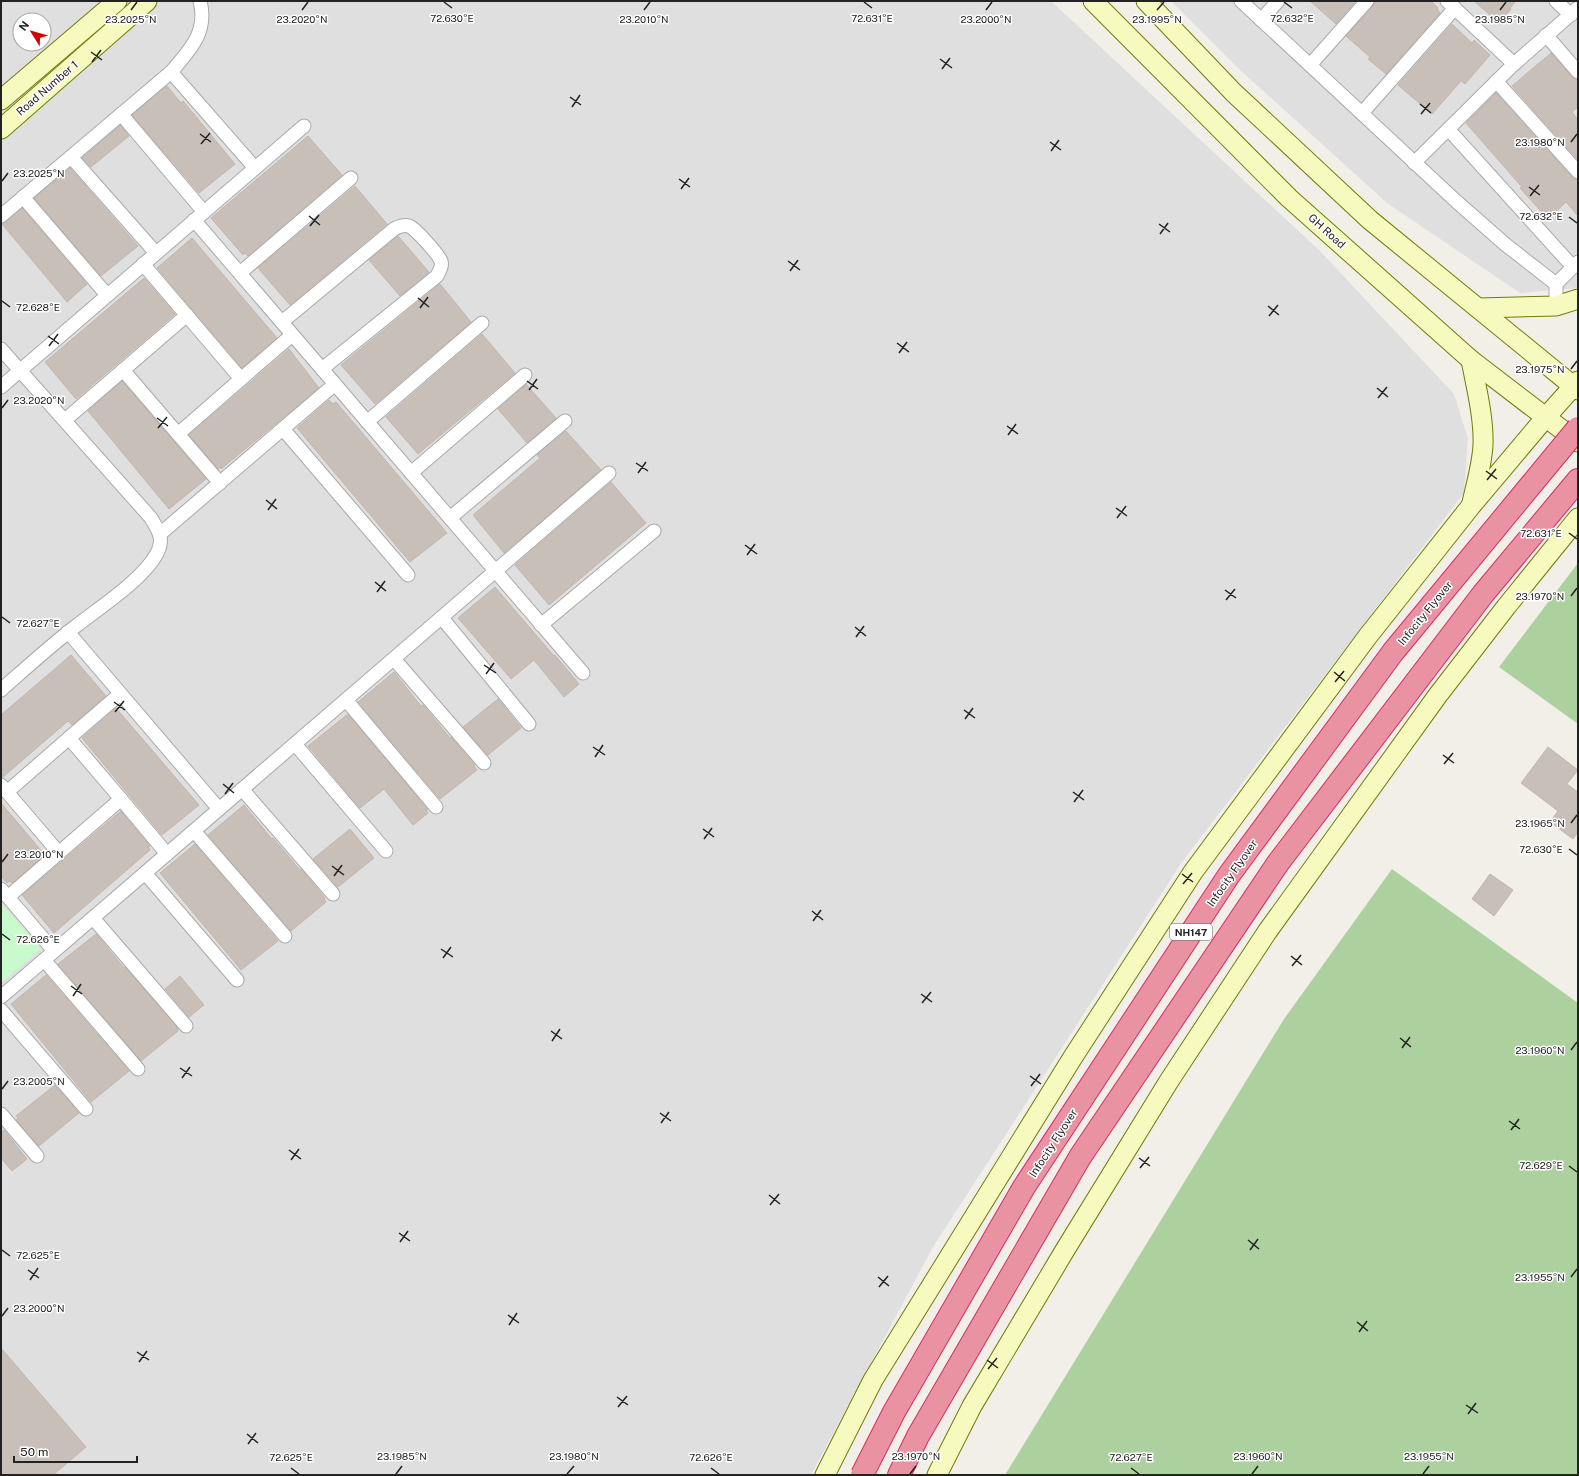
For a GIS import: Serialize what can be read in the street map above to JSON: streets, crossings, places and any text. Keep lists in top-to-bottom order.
{
  "streets": {
    "highway": ["Infocity Flyover", "NH147"],
    "street": ["Road Number 1", "GH Road"]
  },
  "scale_bar": "50 m",
  "north": "top left",
  "coordinates": [
    "72.630°E",
    "72.631°E",
    "72.632°E",
    "23.2025°N",
    "23.2020°N",
    "23.2010°N",
    "23.2000°N",
    "23.1995°N",
    "23.1985°N",
    "23.1980°N",
    "72.628°E",
    "23.1975°N",
    "23.1970°N",
    "72.627°E",
    "23.1965°N",
    "72.626°E",
    "23.1960°N",
    "23.2005°N",
    "72.629°E",
    "72.625°E",
    "23.1955°N"
  ]
}
